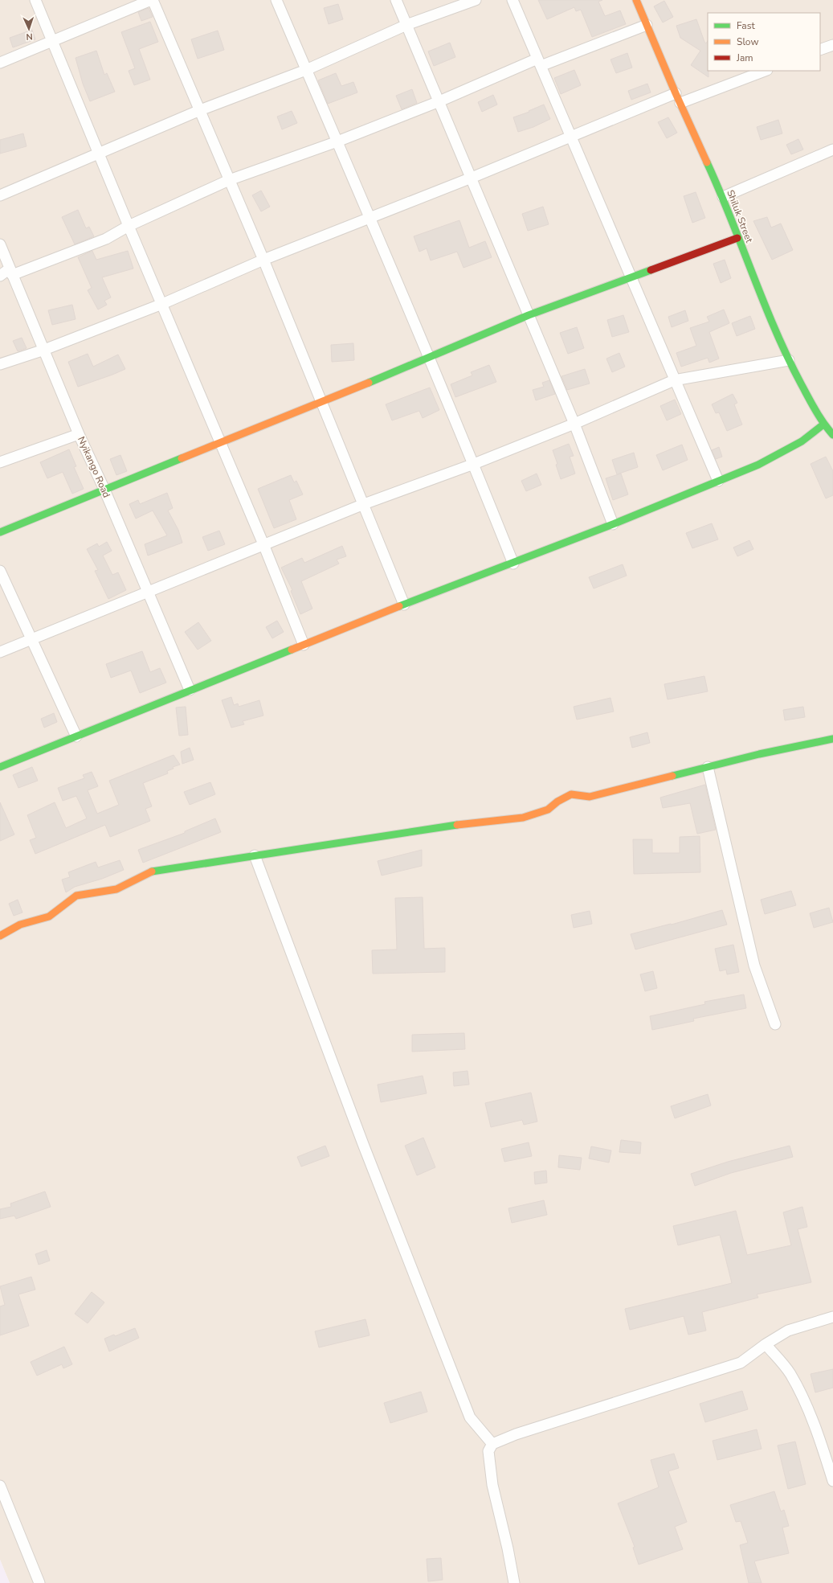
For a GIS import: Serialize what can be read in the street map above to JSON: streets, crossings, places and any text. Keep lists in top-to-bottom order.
{
  "streets": {
    "street": ["Shiluk Street", "Nyikango Road"]
  },
  "legend": ["Fast", "Slow", "Jam"],
  "north": "bottom"
}
